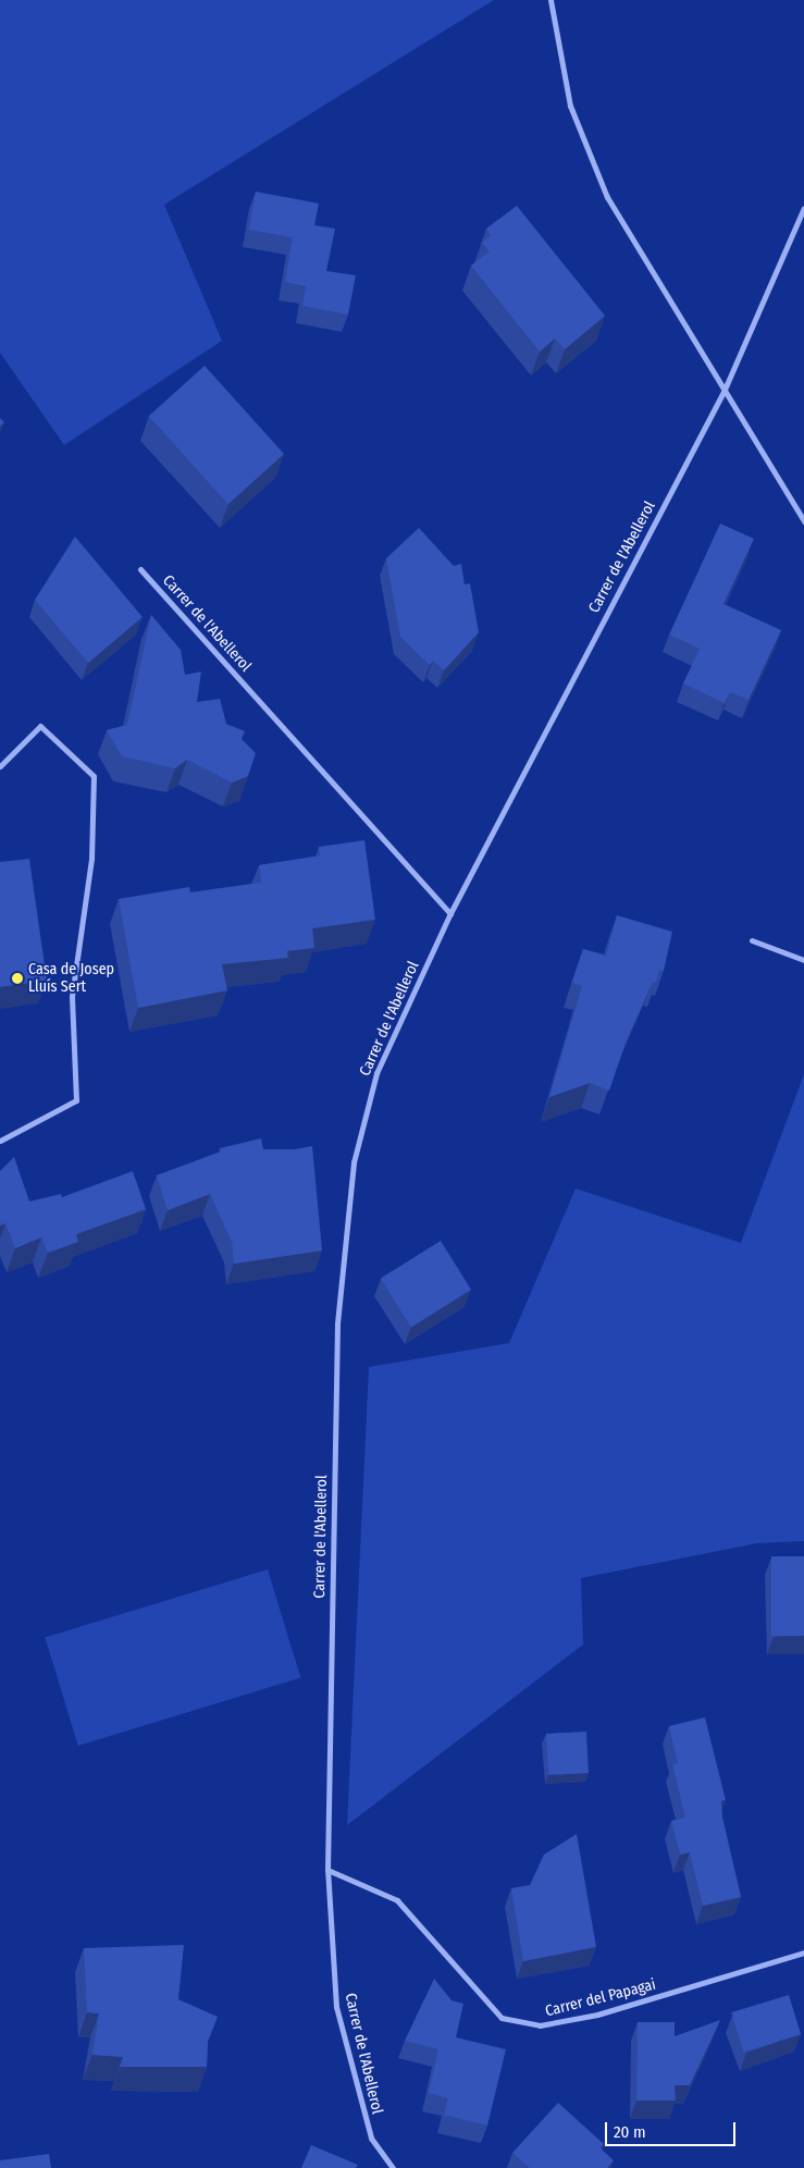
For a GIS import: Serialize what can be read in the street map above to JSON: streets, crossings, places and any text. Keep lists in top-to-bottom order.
{
  "streets": {
    "street": ["Carrer de l'Abellerol", "Carrer del Papagai"]
  },
  "crossings": [
    ["Carrer de l'Abellerol", "Carrer del Papagai"]
  ],
  "places": ["Casa de Josep Lluís Sert"],
  "scale_bar": "20 m"
}
